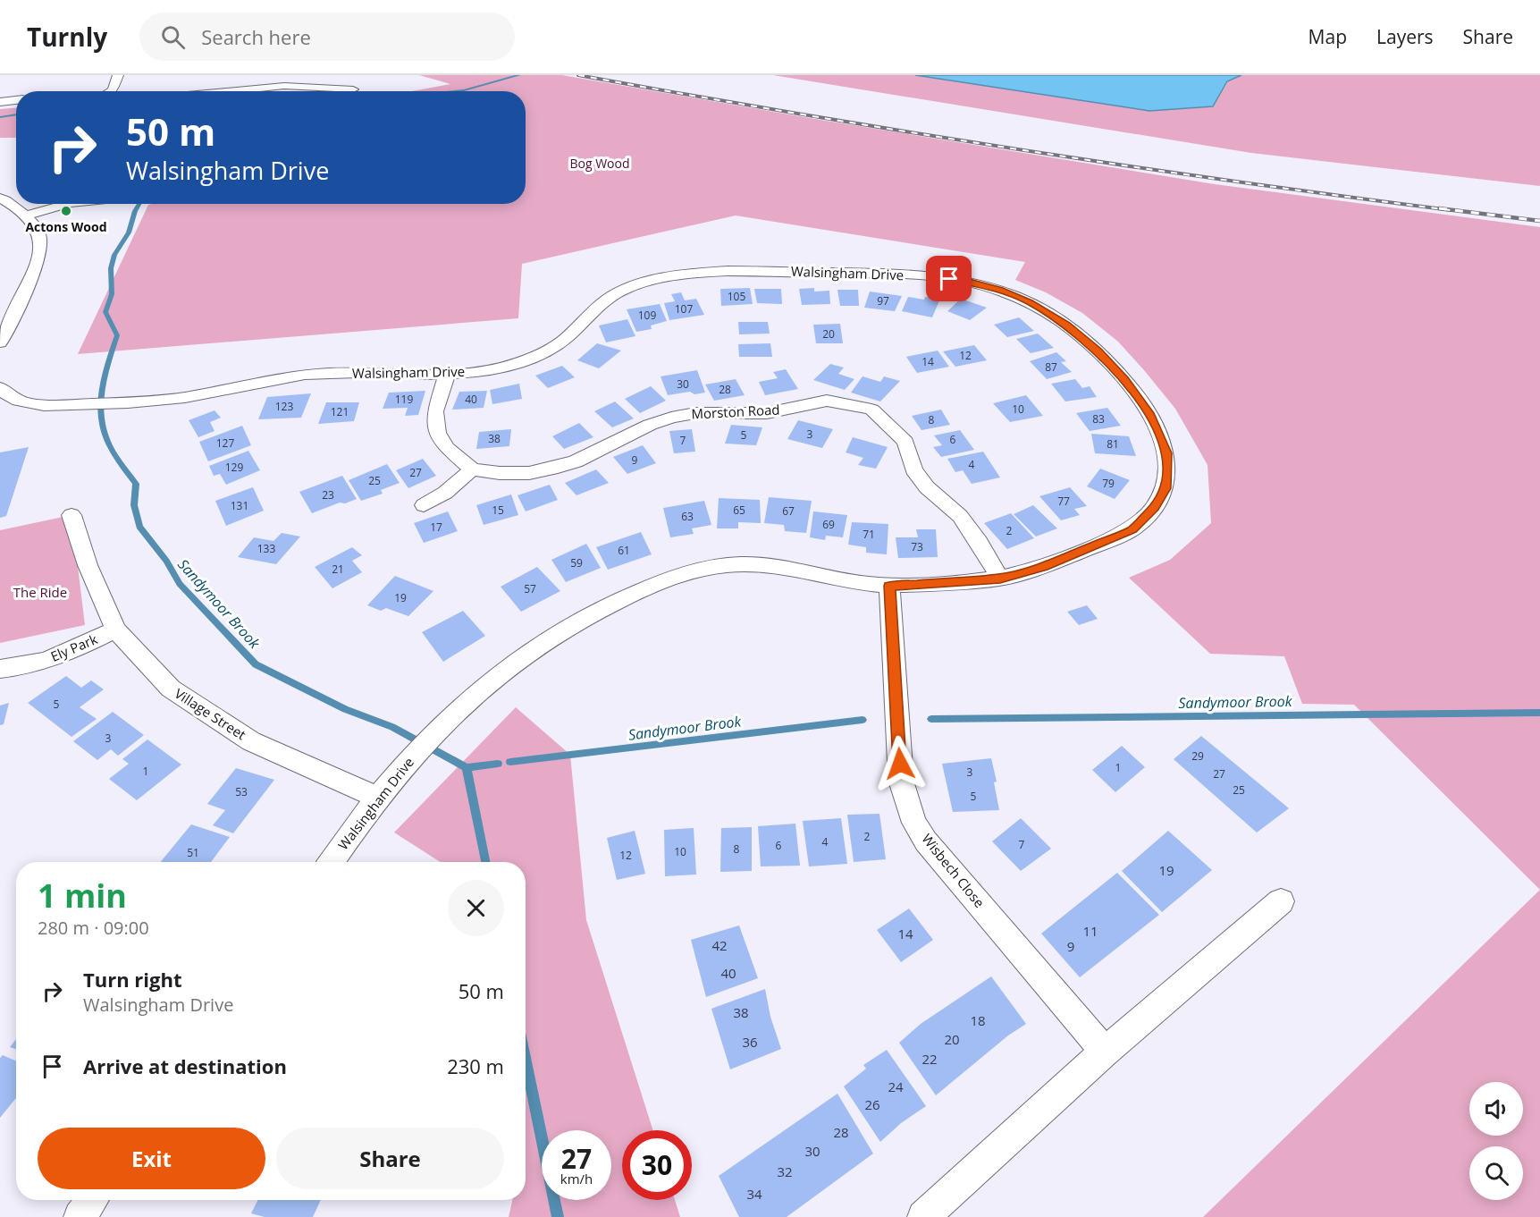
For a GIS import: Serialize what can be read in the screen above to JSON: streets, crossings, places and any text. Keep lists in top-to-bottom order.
{
  "streets": {
    "street": [
      "Walsingham Drive",
      "Morston Road",
      "Ely Park",
      "Village Street",
      "Wisbech Close"
    ]
  },
  "crossings": [
    ["Walsingham Drive", "Morston Road"],
    ["Walsingham Drive", "Village Street"],
    ["Walsingham Drive", "Wisbech Close"],
    ["Ely Park", "Village Street"]
  ],
  "water": ["Sandymoor Brook"],
  "parks": ["Bog Wood", "The Ride"],
  "places": ["Actons Wood"],
  "house_numbers": [
    "105",
    "97",
    "107",
    "109",
    "20",
    "12",
    "14",
    "87",
    "30",
    "28",
    "119",
    "40",
    "123",
    "10",
    "121",
    "83",
    "8",
    "3",
    "5",
    "38",
    "6",
    "7",
    "127",
    "81",
    "9",
    "4",
    "129",
    "27",
    "25",
    "79",
    "23",
    "77",
    "131",
    "15",
    "65",
    "67",
    "63",
    "69",
    "17",
    "2",
    "71",
    "73",
    "133",
    "61",
    "59",
    "21",
    "57",
    "19",
    "5",
    "3",
    "29",
    "1",
    "1",
    "3",
    "27",
    "25",
    "53",
    "5",
    "2",
    "4",
    "7",
    "6",
    "8",
    "10",
    "51",
    "12",
    "19",
    "11",
    "14",
    "42",
    "9",
    "40",
    "38",
    "18",
    "20",
    "36",
    "22",
    "24",
    "26",
    "28",
    "30",
    "32",
    "34"
  ],
  "page": {
    "header": "Turnly",
    "search": "Search here",
    "nav": ["Map", "Layers", "Share"],
    "turn": ["50 m", "Walsingham Drive"],
    "heading": ["1 min", "280 m · 09:00"],
    "list": [
      {
        "name": "Turn right",
        "note": "Walsingham Drive",
        "value": "50 m"
      },
      {
        "name": "Arrive at destination",
        "value": "230 m"
      }
    ],
    "buttons": ["Exit", "Share"],
    "speed": "27 km/h",
    "limit": "30"
  }
}
